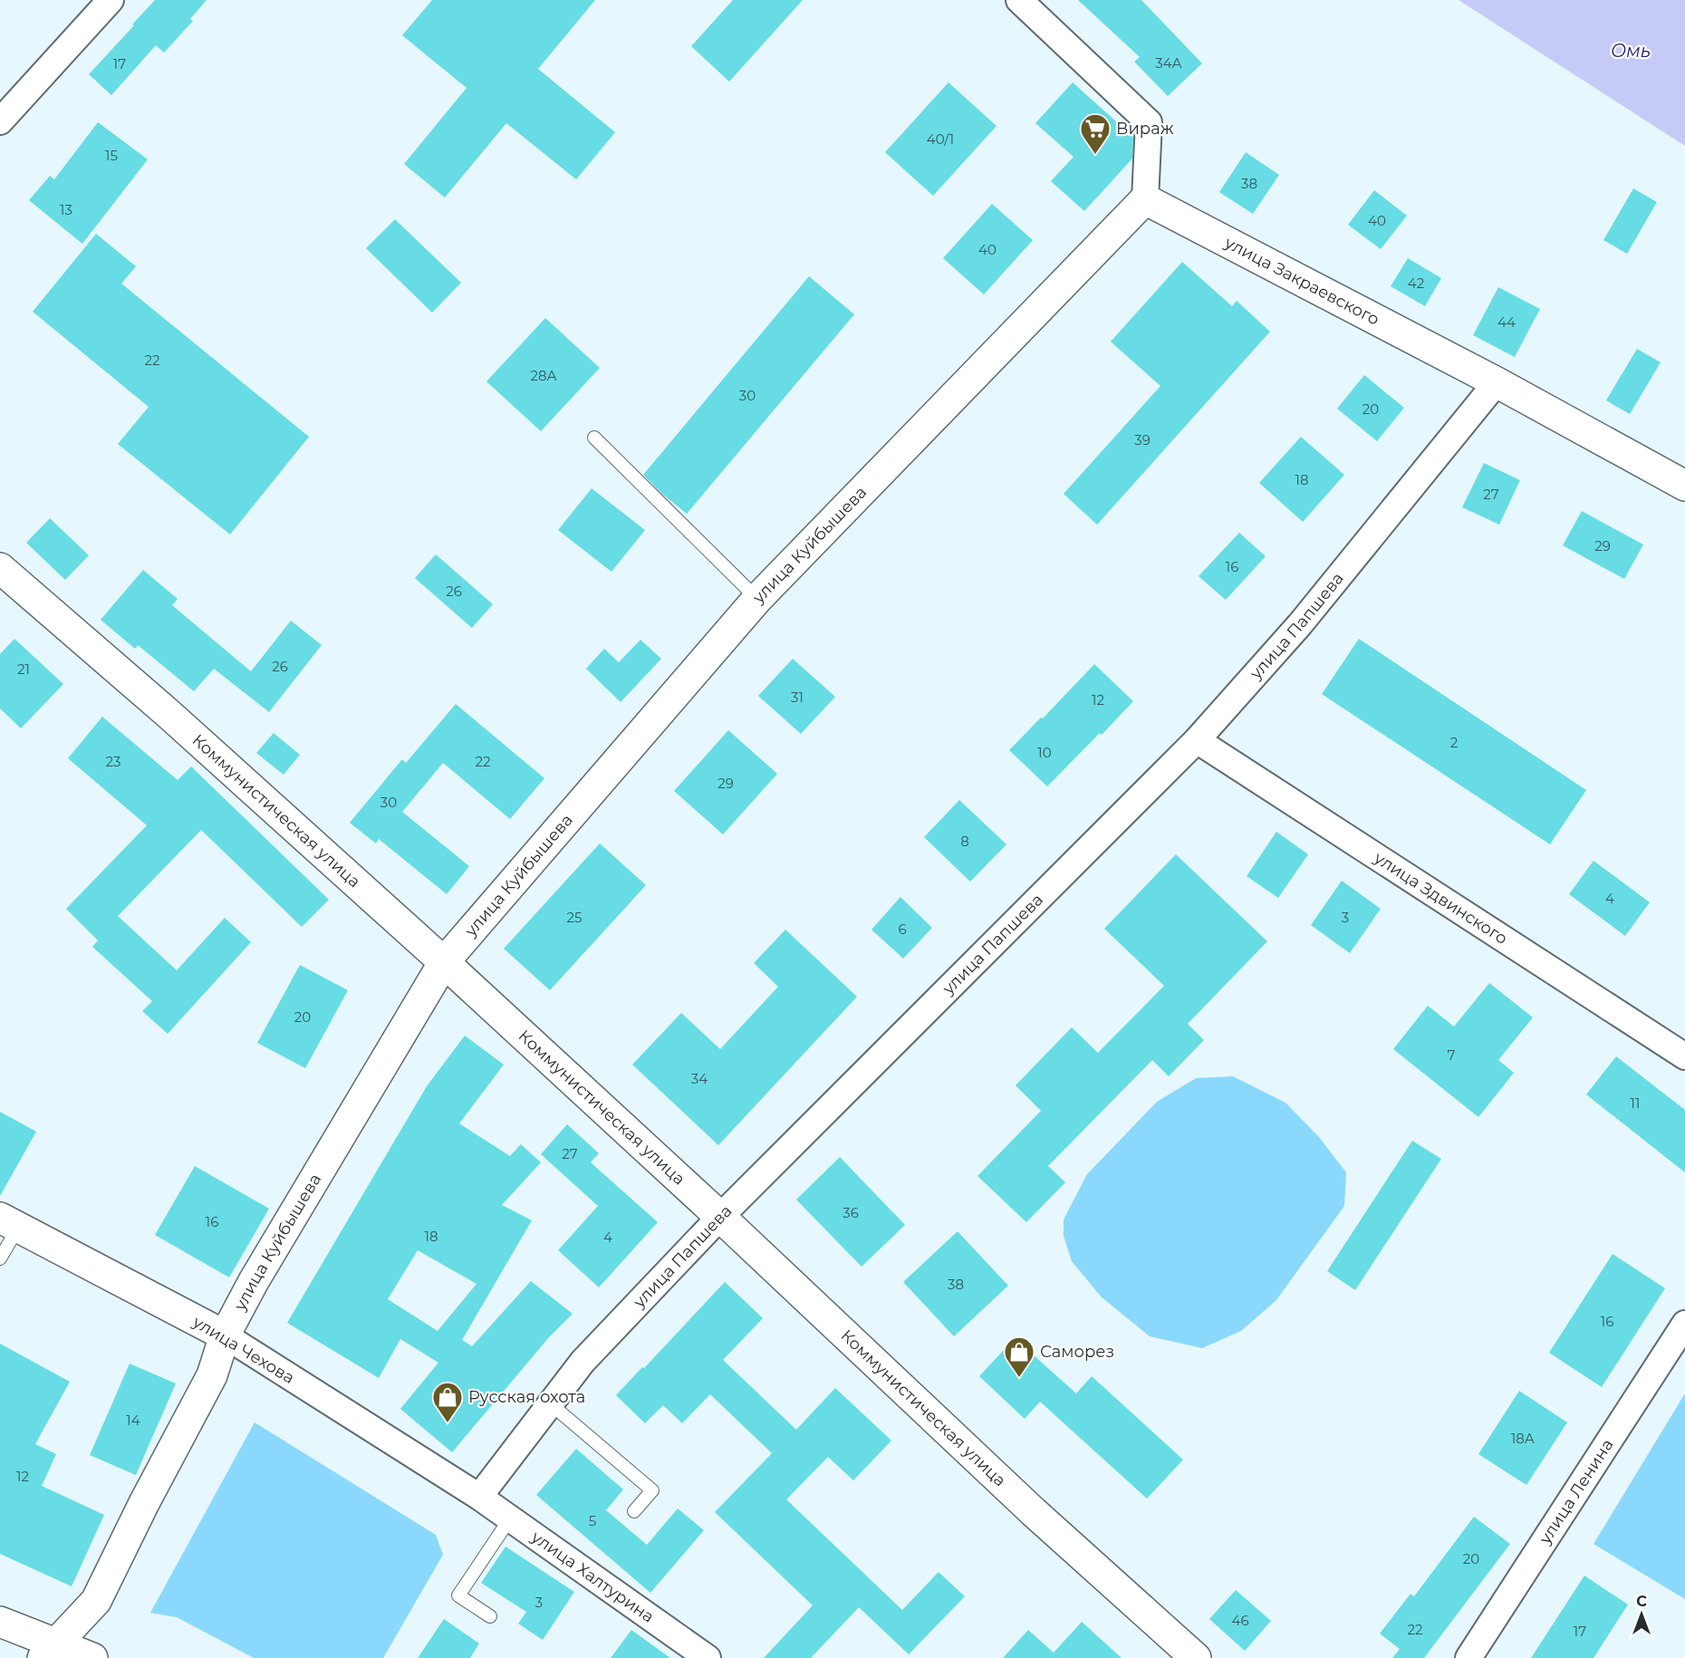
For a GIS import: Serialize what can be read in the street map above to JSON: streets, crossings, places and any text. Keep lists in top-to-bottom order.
{
  "streets": {
    "street": [
      "улица Закраевского",
      "улица Куйбышева",
      "улица Папшева",
      "Коммунистическая улица",
      "улица Здвинского",
      "улица Чехова",
      "улица Ленина",
      "улица Халтурина"
    ]
  },
  "crossings": [
    ["улица Закраевского", "улица Куйбышева"],
    ["улица Закраевского", "улица Папшева"],
    ["улица Куйбышева", "Коммунистическая улица"],
    ["улица Куйбышева", "улица Чехова"],
    ["улица Папшева", "Коммунистическая улица"],
    ["улица Папшева", "улица Здвинского"],
    ["улица Папшева", "улица Чехова"],
    ["улица Папшева", "улица Халтурина"],
    ["улица Чехова", "улица Халтурина"]
  ],
  "water": ["Омь"],
  "places": {
    "supermarket": ["Вираж"],
    "shop": ["Саморез", "Русская охота"]
  },
  "house_numbers": [
    "34А",
    "17",
    "40/1",
    "15",
    "38",
    "13",
    "40",
    "40",
    "42",
    "44",
    "22",
    "28А",
    "30",
    "20",
    "39",
    "18",
    "27",
    "29",
    "16",
    "26",
    "26",
    "21",
    "31",
    "12",
    "2",
    "10",
    "23",
    "22",
    "29",
    "30",
    "8",
    "4",
    "25",
    "3",
    "6",
    "20",
    "7",
    "34",
    "11",
    "27",
    "36",
    "16",
    "18",
    "4",
    "38",
    "16",
    "14",
    "18А",
    "12",
    "5",
    "20",
    "3",
    "46",
    "22",
    "17"
  ],
  "north": "top"
}
